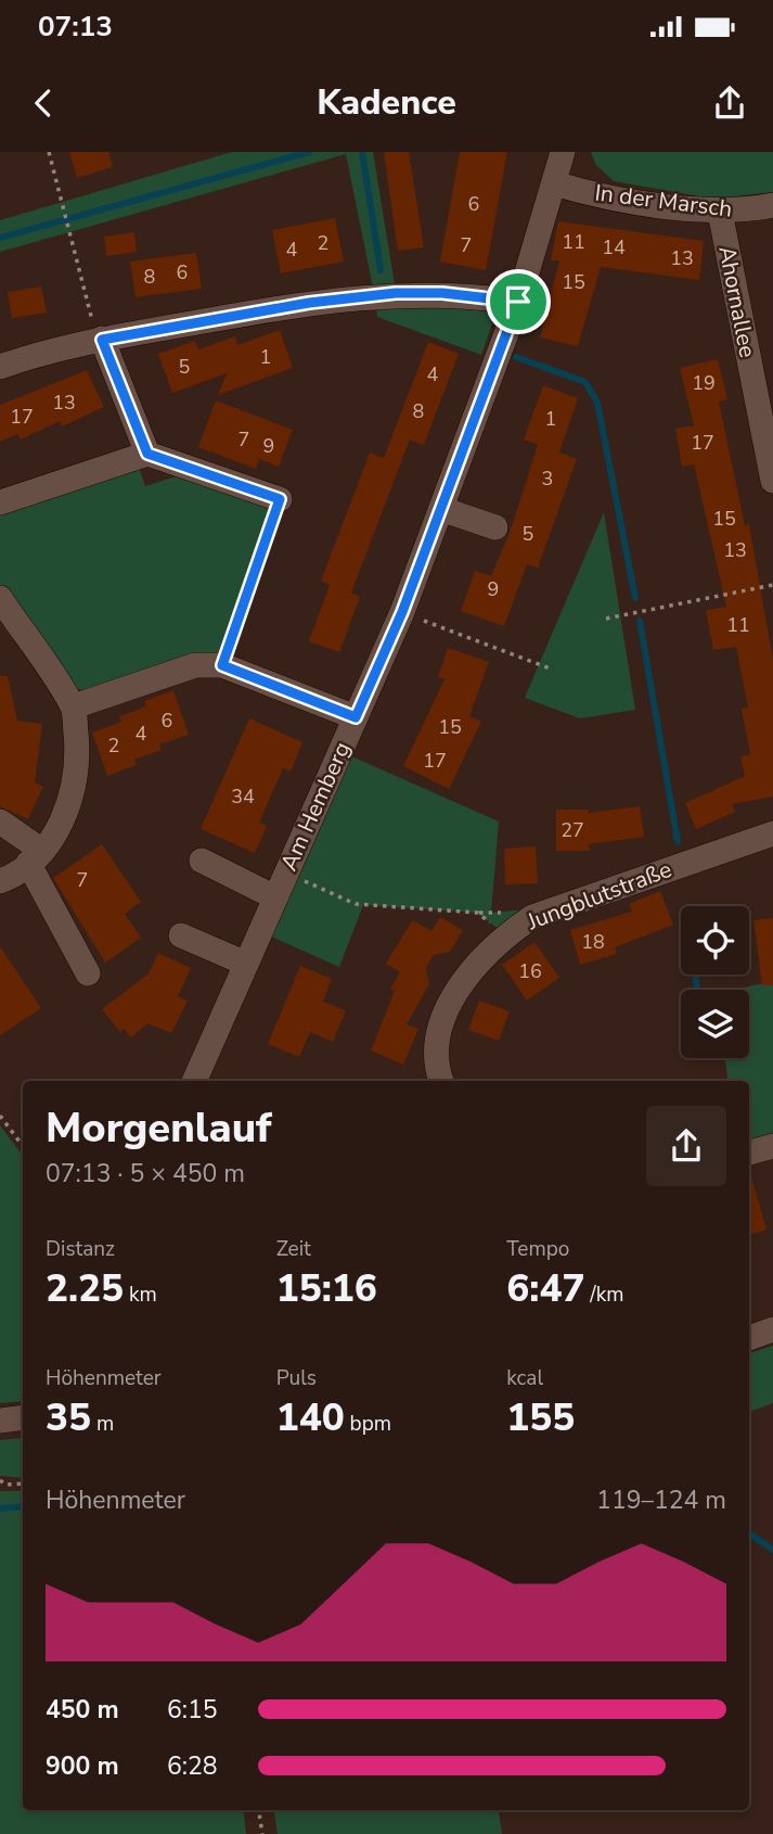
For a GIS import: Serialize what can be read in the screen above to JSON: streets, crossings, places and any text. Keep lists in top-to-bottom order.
{
  "streets": {
    "street": [
      "In der Marsch",
      "Ahornallee",
      "Am Hemberg",
      "Jungblutstraße"
    ]
  },
  "crossings": [
    ["In der Marsch", "Ahornallee"],
    ["In der Marsch", "Am Hemberg"]
  ],
  "house_numbers": [
    "6",
    "11",
    "2",
    "7",
    "14",
    "4",
    "13",
    "6",
    "8",
    "15",
    "1",
    "5",
    "4",
    "19",
    "13",
    "8",
    "17",
    "1",
    "7",
    "17",
    "9",
    "3",
    "15",
    "5",
    "13",
    "9",
    "11",
    "6",
    "15",
    "4",
    "2",
    "17",
    "34",
    "27",
    "7",
    "18",
    "16"
  ],
  "page": {
    "status": "07:13",
    "header": "Kadence",
    "heading": ["Morgenlauf", "07:13 · 5 × 450 m"],
    "stats": [
      ["Distanz", "2.25 km"],
      ["Zeit", "15:16"],
      ["Tempo", "6:47 /km"],
      ["Höhenmeter", "35 m"],
      ["Puls", "140 bpm"],
      ["kcal", "155"]
    ],
    "chart": ["Höhenmeter", "119–124 m"],
    "list": [
      {
        "name": "450 m",
        "note": "6:15"
      },
      {
        "name": "900 m",
        "note": "6:28"
      }
    ]
  }
}
